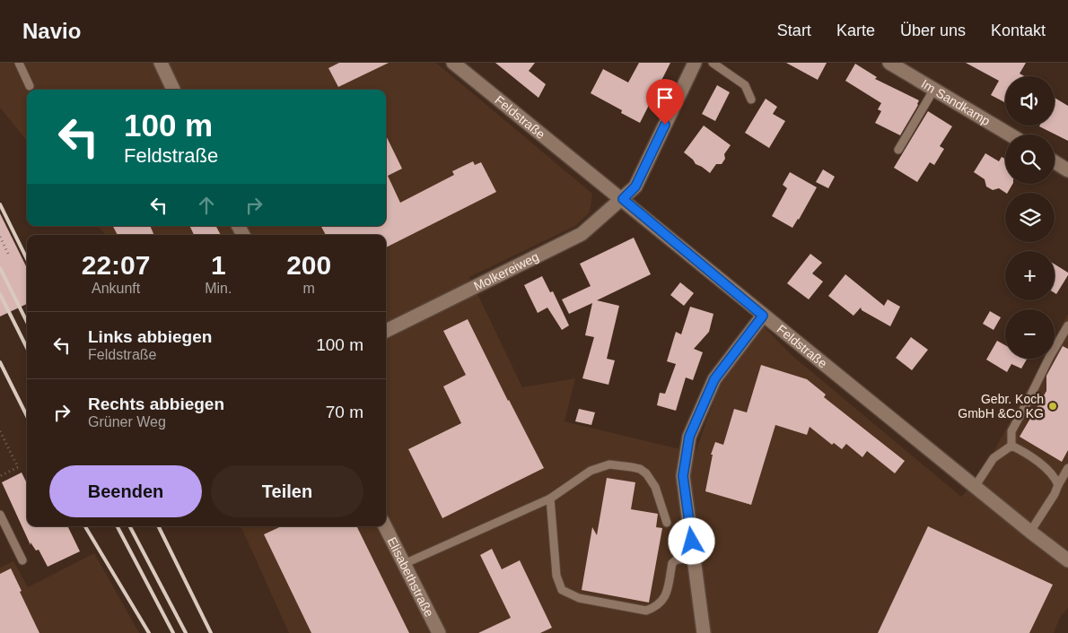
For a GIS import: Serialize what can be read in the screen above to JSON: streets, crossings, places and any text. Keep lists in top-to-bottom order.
{
  "streets": {
    "street": [
      "Im Sandkamp",
      "Feldstraße",
      "Molkereiweg",
      "Elisabethstraße"
    ]
  },
  "crossings": [
    ["Feldstraße", "Molkereiweg"]
  ],
  "places": ["Gebr. Koch GmbH &Co KG"],
  "page": {
    "header": "Navio",
    "nav": [
      "Start",
      "Karte",
      "Über uns",
      "Kontakt"
    ],
    "map_buttons": ["+", "−"],
    "turn": ["100 m", "Feldstraße"],
    "eta": [
      "22:07",
      "Ankunft",
      "1",
      "Min.",
      "200",
      "m"
    ],
    "list": [
      {
        "name": "Links abbiegen",
        "note": "Feldstraße",
        "value": "100 m"
      },
      {
        "name": "Rechts abbiegen",
        "note": "Grüner Weg",
        "value": "70 m"
      }
    ],
    "buttons": ["Beenden", "Teilen"]
  }
}
